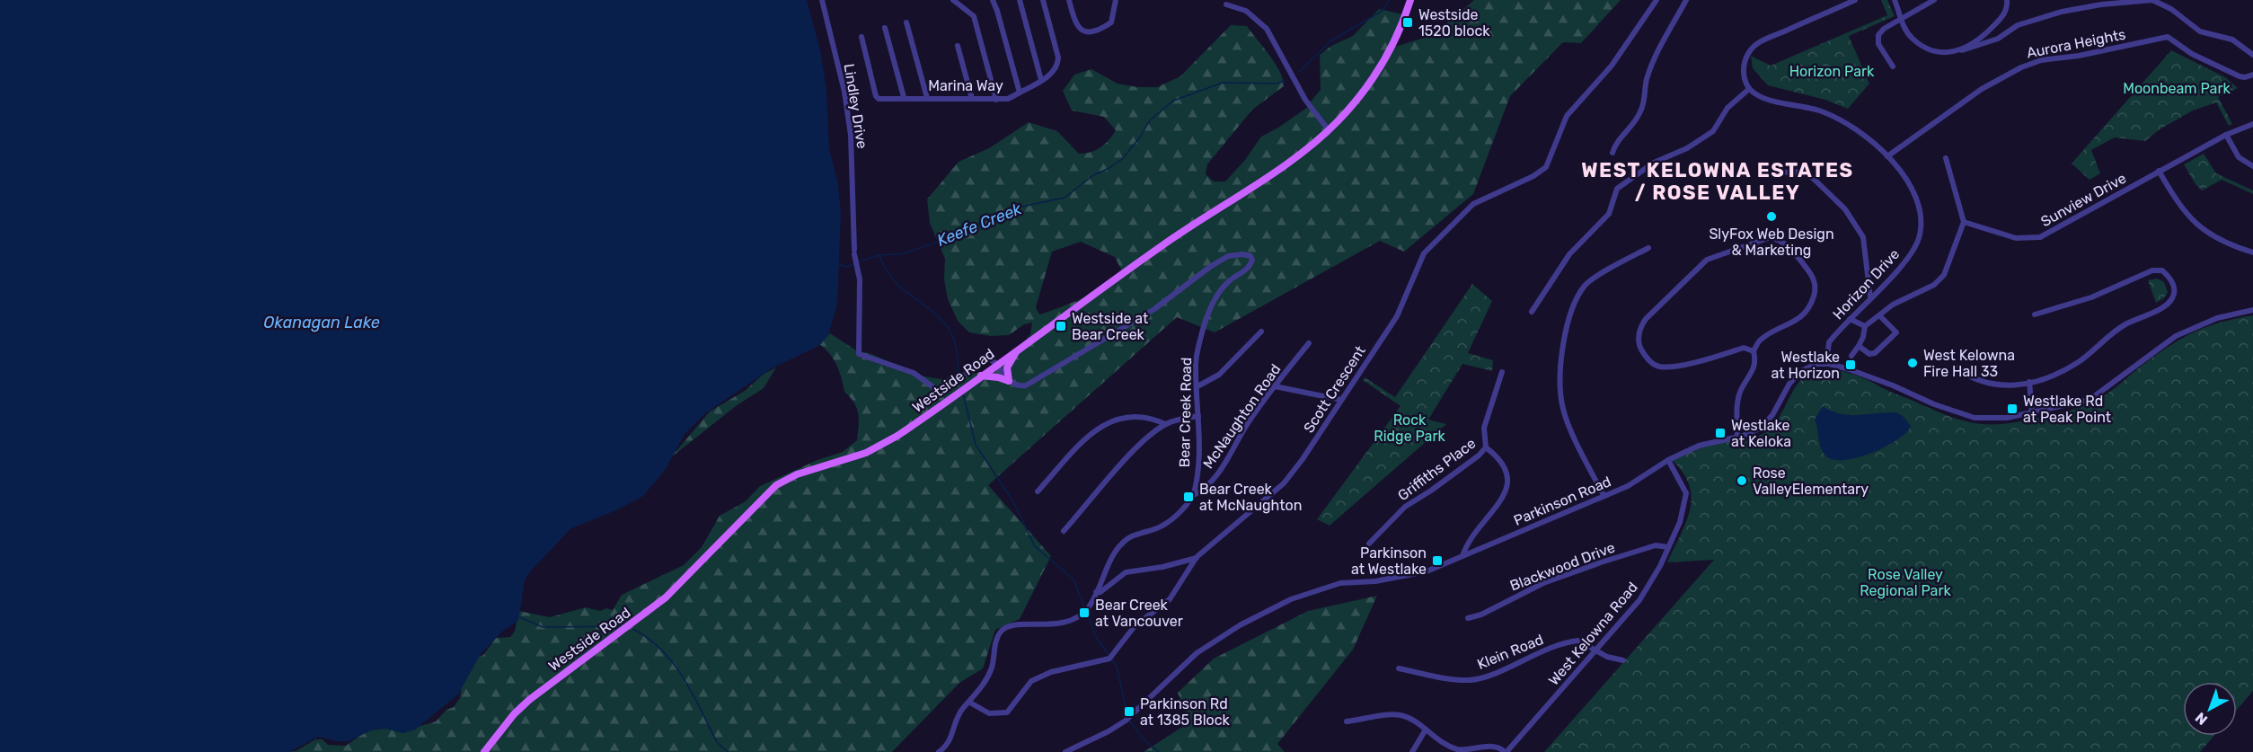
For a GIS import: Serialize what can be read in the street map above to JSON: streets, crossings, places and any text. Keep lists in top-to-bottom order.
{
  "streets": {
    "main road": ["Westside Road"],
    "street": [
      "Aurora Heights",
      "Marina Way",
      "Lindley Drive",
      "Sunview Drive",
      "Horizon Drive",
      "Scott Crescent",
      "Bear Creek Road",
      "McNaughton Road",
      "Griffiths Place",
      "Parkinson Road",
      "Blackwood Drive",
      "West Kelowna Road",
      "Klein Road"
    ]
  },
  "crossings": [
    ["Aurora Heights", "Horizon Drive"],
    ["Lindley Drive", "Westside Road"],
    ["Horizon Drive", "Parkinson Road"],
    ["Scott Crescent", "Bear Creek Road"],
    ["Bear Creek Road", "McNaughton Road"],
    ["Griffiths Place", "Parkinson Road"],
    ["Parkinson Road", "West Kelowna Road"],
    ["Blackwood Drive", "West Kelowna Road"],
    ["West Kelowna Road", "Klein Road"]
  ],
  "districts": ["WEST KELOWNA ESTATES / ROSE VALLEY"],
  "water": ["Keefe Creek", "Okanagan Lake"],
  "parks": [
    "Horizon Park",
    "Moonbeam Park",
    "Rock Ridge Park",
    "Rose Valley Regional Park"
  ],
  "places": {
    "transit": [
      "Westside 1520 block",
      "Westside at Bear Creek",
      "Westlake at Horizon",
      "Westlake Rd at Peak Point",
      "Westlake at Keloka",
      "Bear Creek at McNaughton",
      "Parkinson at Westlake",
      "Bear Creek at Vancouver",
      "Parkinson Rd at 1385 Block"
    ],
    "other": ["SlyFox Web Design & Marketing", "West Kelowna Fire Hall 33", "Rose ValleyElementary"]
  },
  "north": "bottom left"
}
